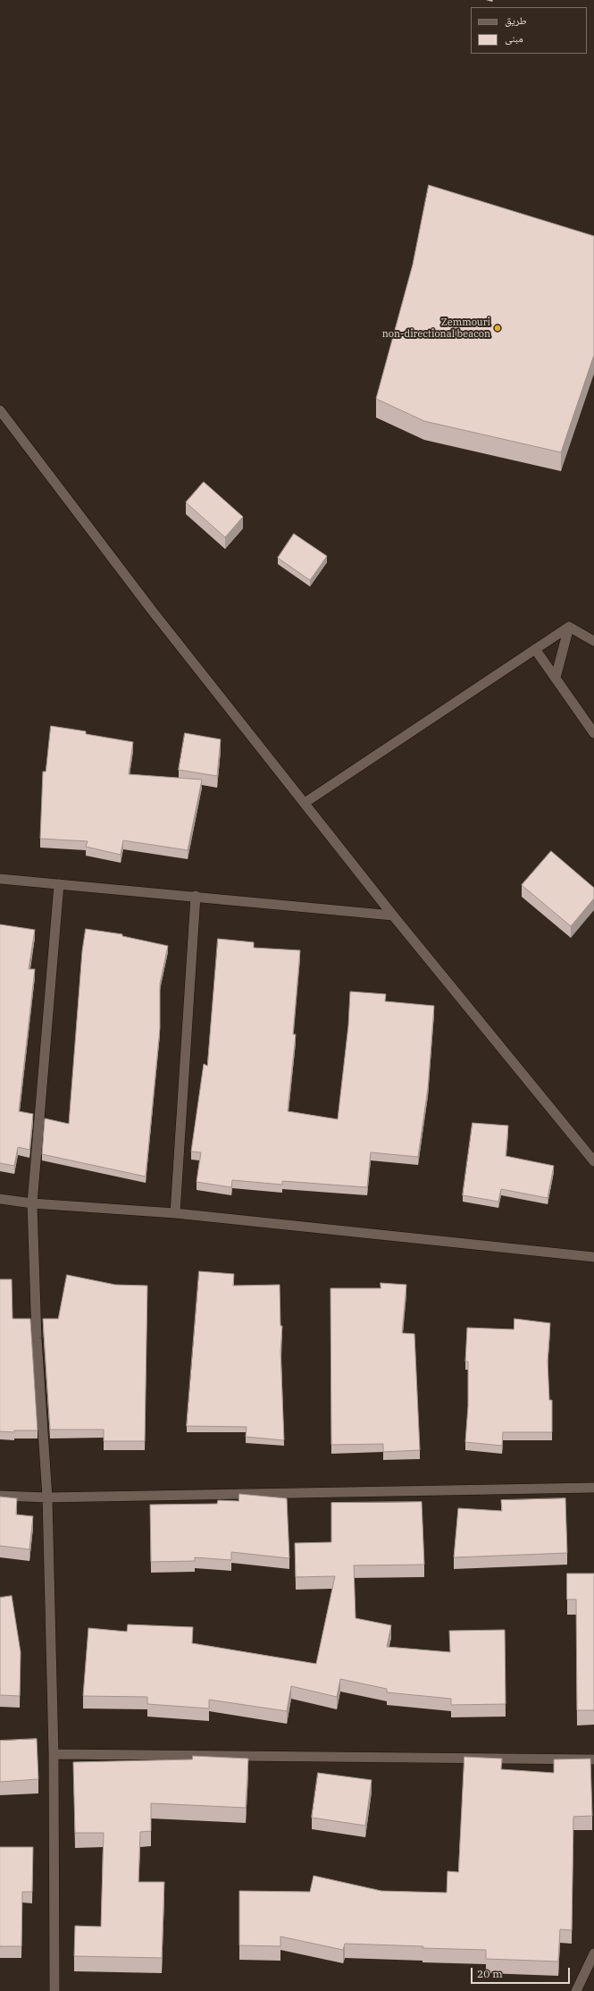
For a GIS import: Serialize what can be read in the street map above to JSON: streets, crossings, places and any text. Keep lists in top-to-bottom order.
{
  "places": ["Zemmouri non-directional beacon"],
  "legend": ["طريق", "مبنى"],
  "scale_bar": "20 m"
}
